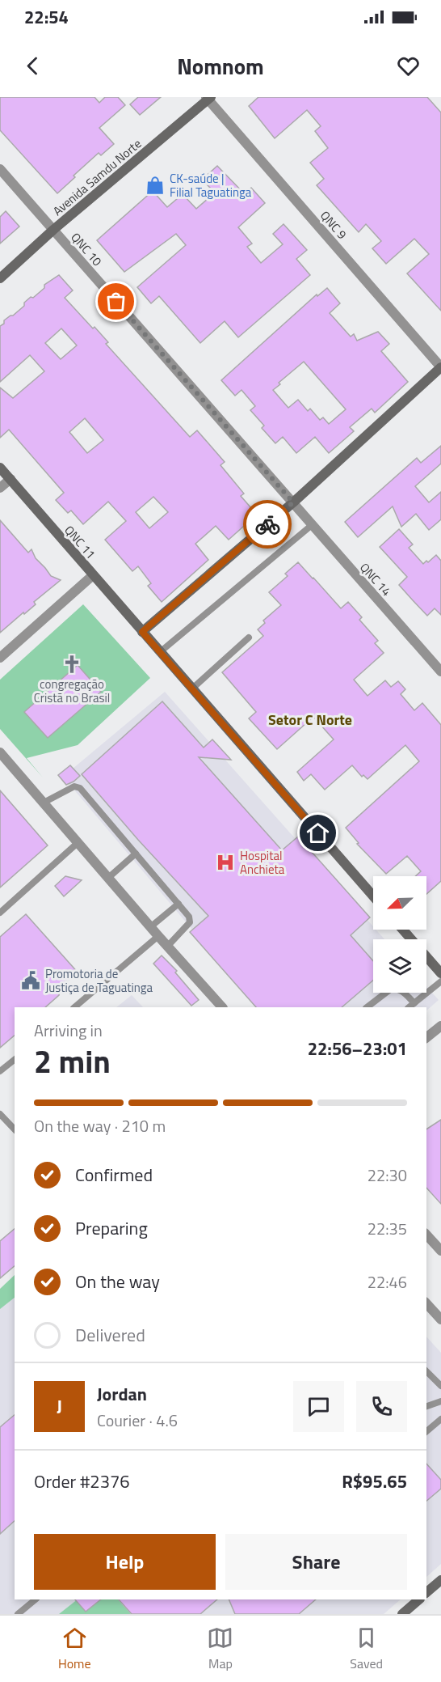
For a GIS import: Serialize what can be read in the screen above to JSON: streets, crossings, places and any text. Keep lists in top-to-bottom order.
{
  "streets": {
    "street": [
      "Avenida Samdu Norte",
      "QNC 9",
      "QNC 10",
      "QNC 11",
      "QNC 14"
    ]
  },
  "crossings": [
    ["Avenida Samdu Norte", "QNC 9"],
    ["Avenida Samdu Norte", "QNC 10"],
    ["QNC 10", "QNC 14"]
  ],
  "districts": ["Setor C Norte"],
  "places": {
    "shop": ["CK-saúde | Filial Taguatinga"],
    "church": ["congregação Cristã no Brasil"],
    "hospital": ["Hospital Anchieta"],
    "public building": ["Promotoria de Justiça de Taguatinga"]
  },
  "north": "bottom left",
  "page": {
    "status": "22:54",
    "header": "Nomnom",
    "heading": ["2 min", "Arriving in", "22:56–23:01"],
    "panel": [
      "Jordan",
      "Courier · 4.6",
      "Order #2376",
      "R$95.65"
    ],
    "bar": "On the way · 210 m",
    "list": [
      ["Confirmed", "22:30"],
      ["Preparing", "22:35"],
      ["On the way", "22:46"],
      "Delivered"
    ],
    "round": "J",
    "buttons": ["Help", "Share"],
    "tabs": ["Home", "Map", "Saved"]
  }
}
